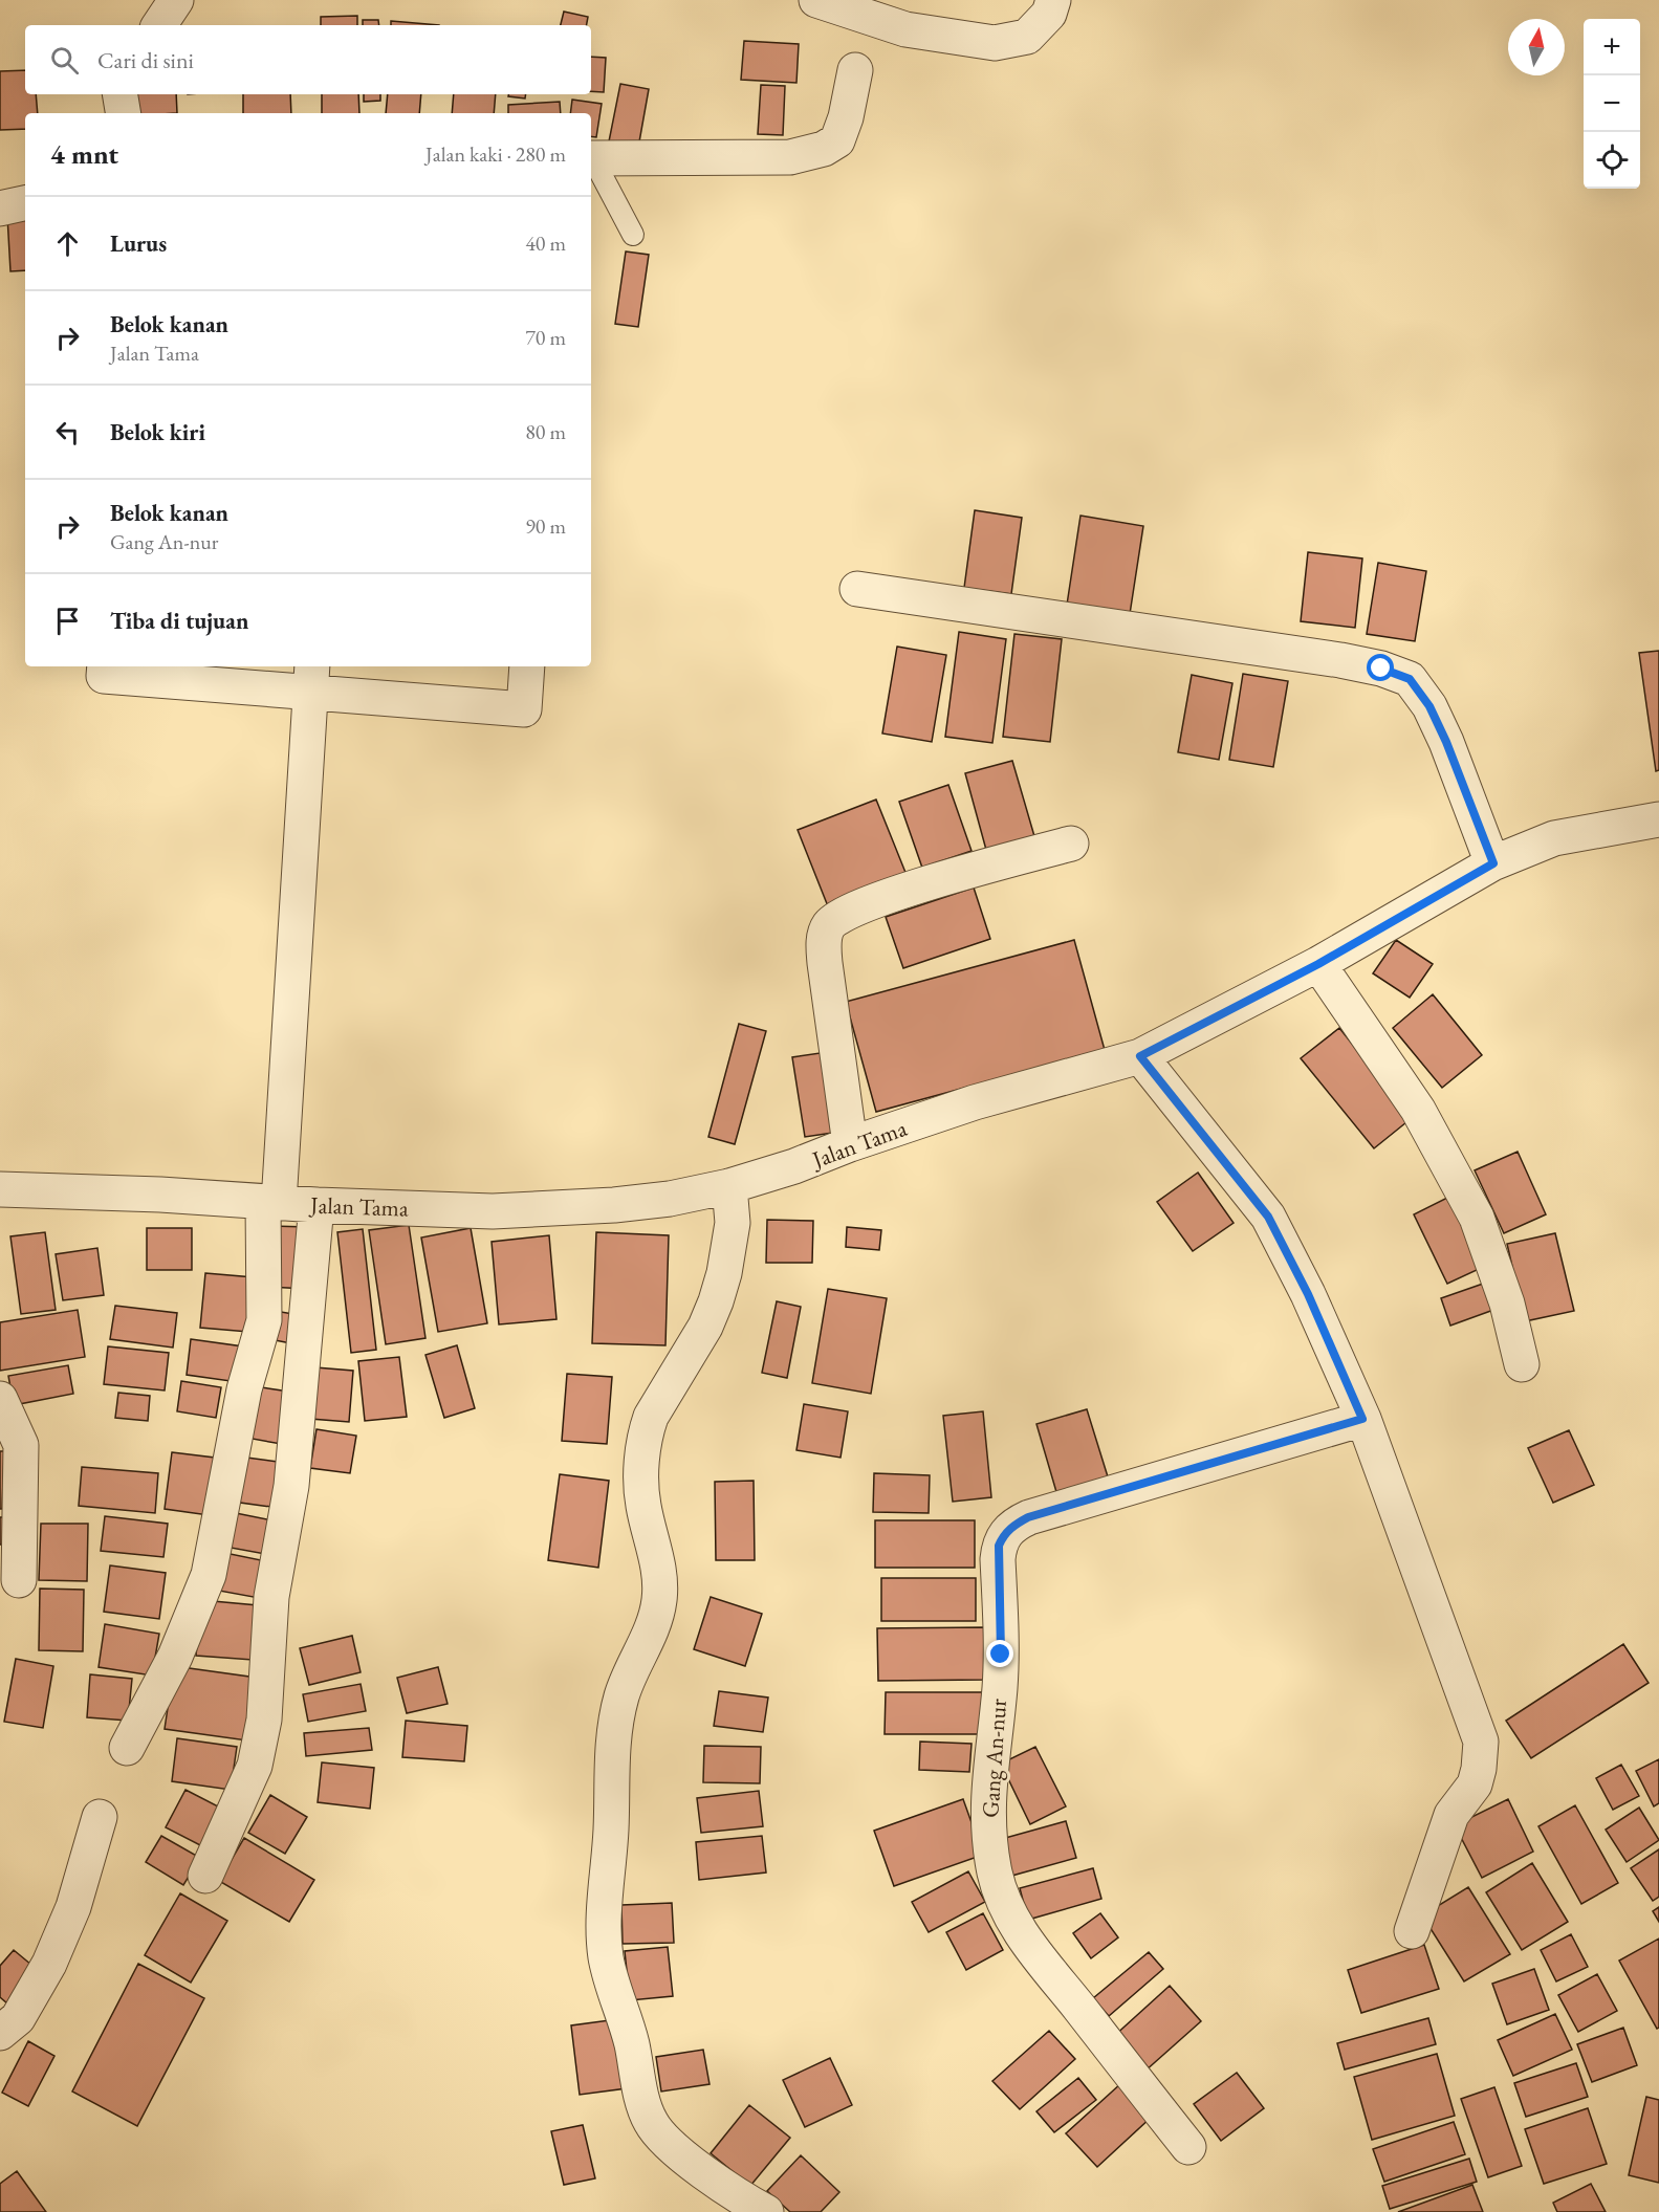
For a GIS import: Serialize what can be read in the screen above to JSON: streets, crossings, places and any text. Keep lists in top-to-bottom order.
{
  "streets": {
    "street": ["Jalan Tama", "Gang An-nur"]
  },
  "north": "top",
  "page": {
    "map_buttons": ["+", "−"],
    "search": "Cari di sini",
    "heading": ["4 mnt", "Jalan kaki · 280 m"],
    "list": [
      ["Lurus", "40 m"],
      ["Belok kanan", "Jalan Tama", "70 m"],
      ["Belok kiri", "80 m"],
      ["Belok kanan", "Gang An-nur", "90 m"],
      "Tiba di tujuan"
    ]
  }
}
